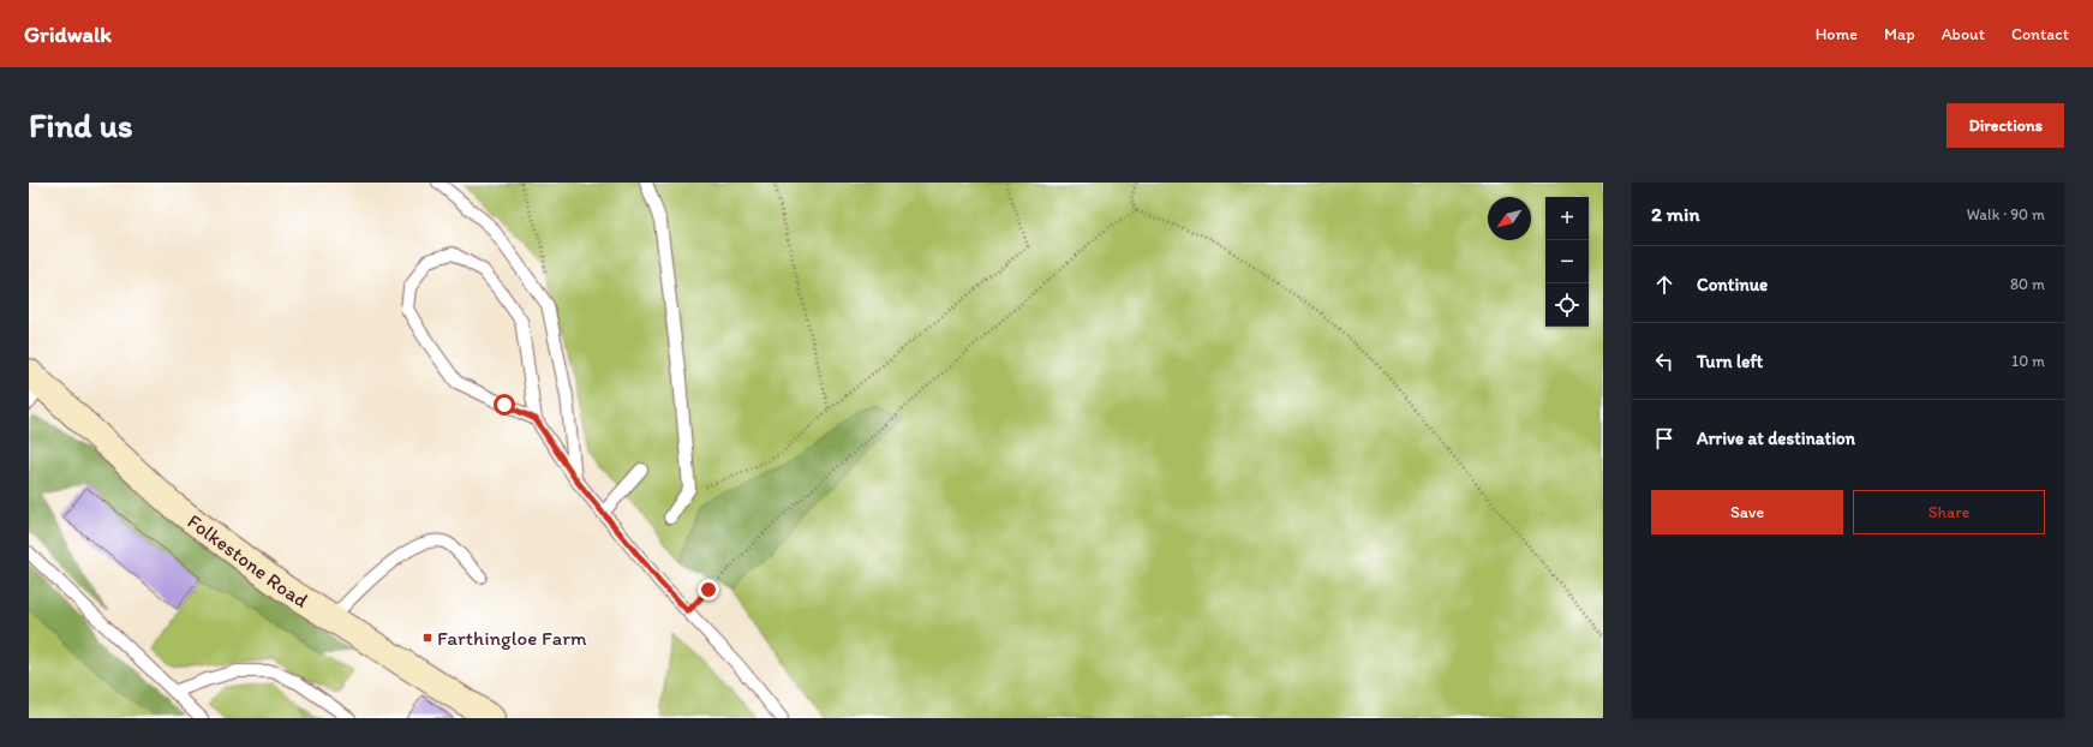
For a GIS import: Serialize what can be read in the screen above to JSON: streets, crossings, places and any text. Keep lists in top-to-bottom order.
{
  "streets": {
    "main road": ["Folkestone Road"]
  },
  "places": {
    "transit": ["Farthingloe Farm"]
  },
  "north": "bottom left",
  "page": {
    "header": "Gridwalk",
    "nav": [
      "Home",
      "Map",
      "About",
      "Contact"
    ],
    "buttons": [
      "Directions",
      ["Save", "Share"]
    ],
    "title": "Find us",
    "heading": ["2 min", "Walk · 90 m"],
    "map_buttons": ["+", "−"],
    "list": [
      ["Continue", "80 m"],
      ["Turn left", "10 m"],
      "Arrive at destination"
    ]
  }
}
